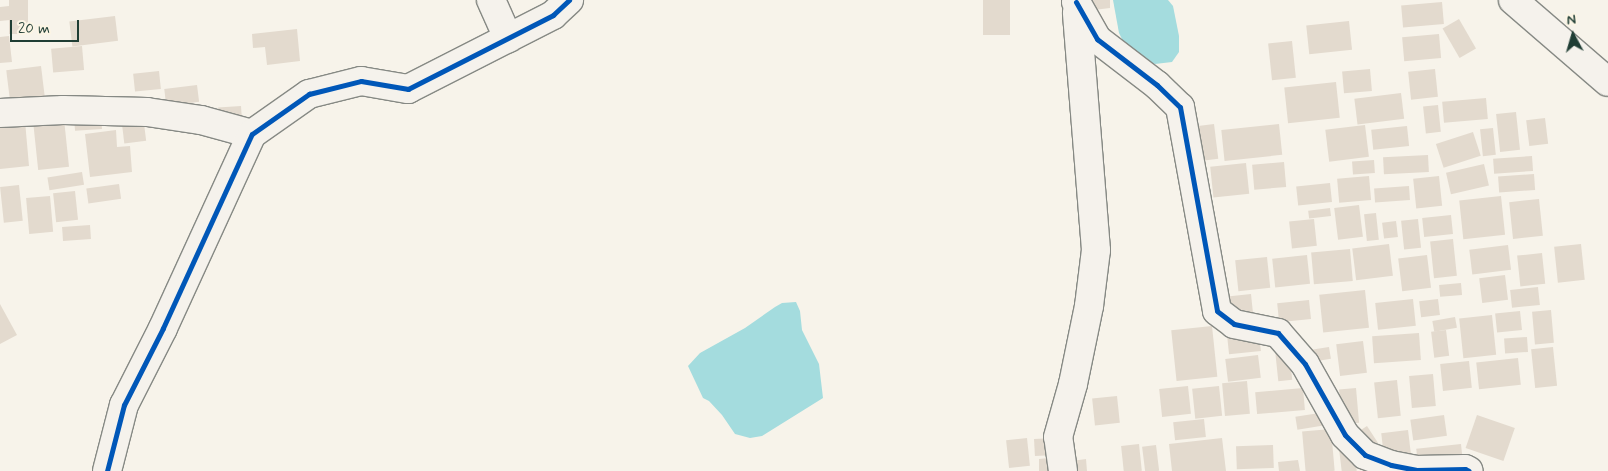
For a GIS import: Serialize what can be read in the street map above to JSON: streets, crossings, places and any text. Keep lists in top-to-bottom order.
{
  "scale_bar": "20 m",
  "north": "top"
}
